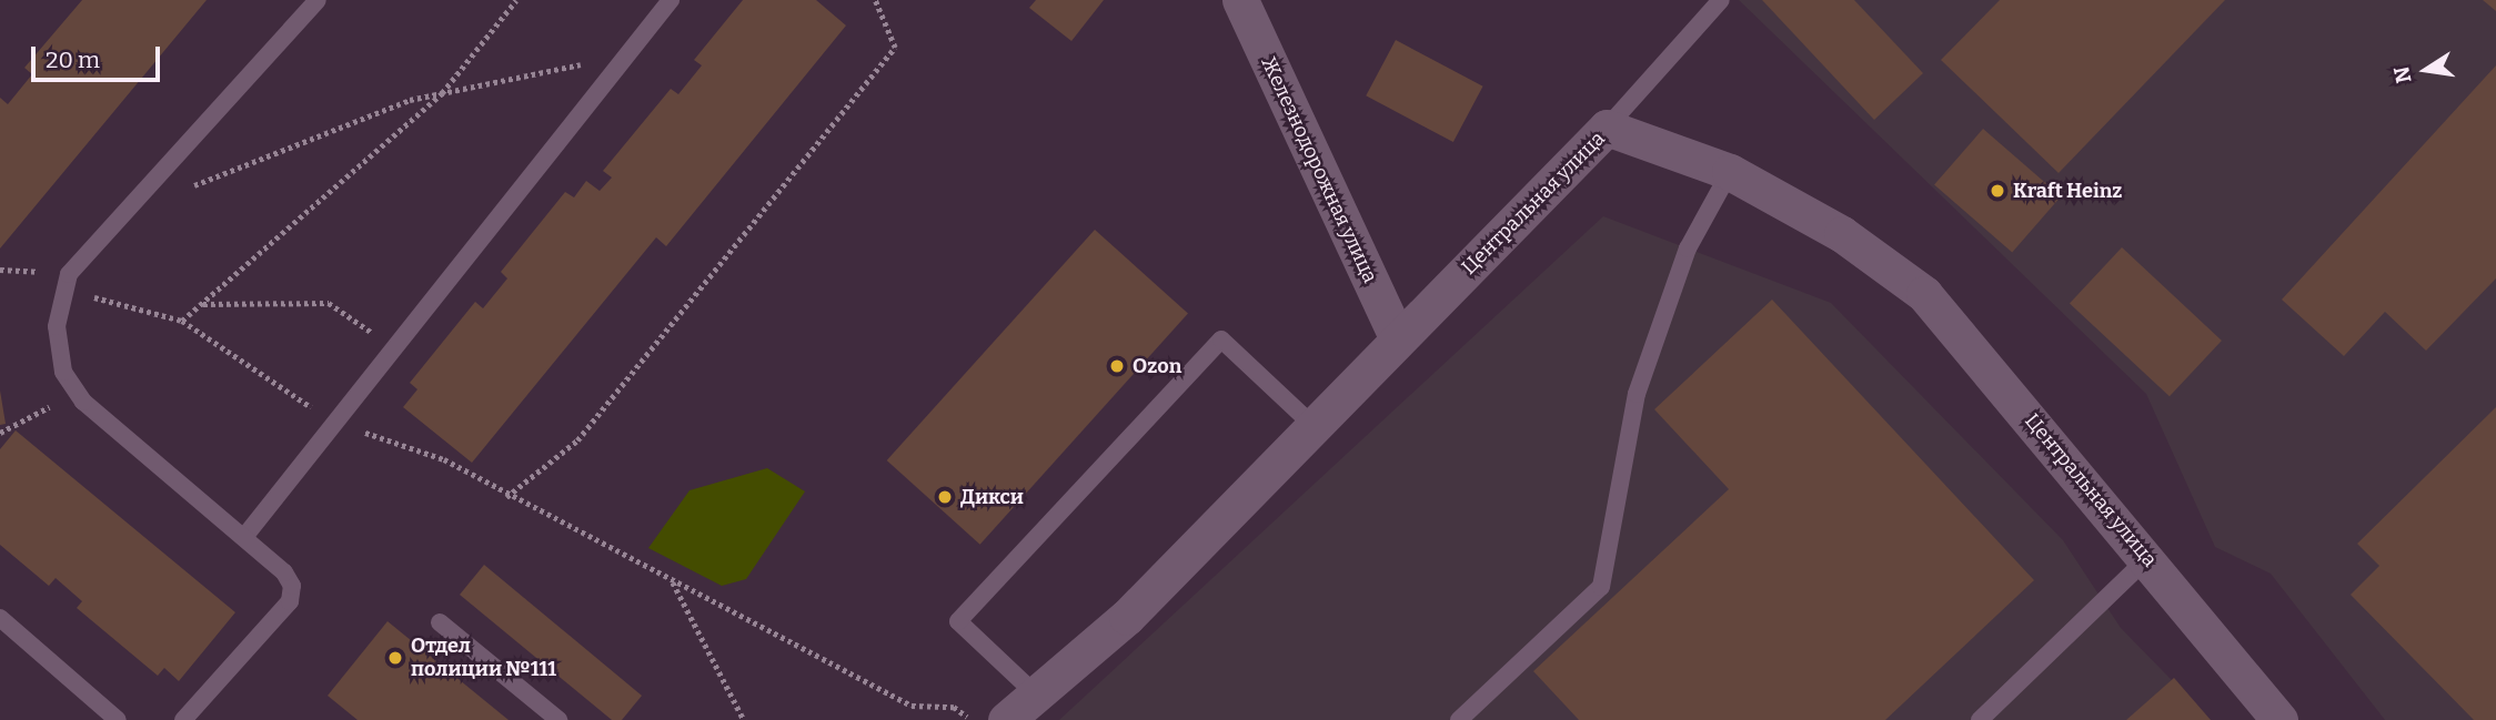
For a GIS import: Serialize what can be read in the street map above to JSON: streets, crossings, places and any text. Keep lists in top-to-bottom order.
{
  "streets": {
    "street": ["Железнодорожная улица", "Центральная улица"]
  },
  "crossings": [
    ["Железнодорожная улица", "Центральная улица"]
  ],
  "places": [
    "Kraft Heinz",
    "Ozon",
    "Дикси",
    "Отдел полиции №111"
  ],
  "scale_bar": "20 m",
  "north": "left"
}
